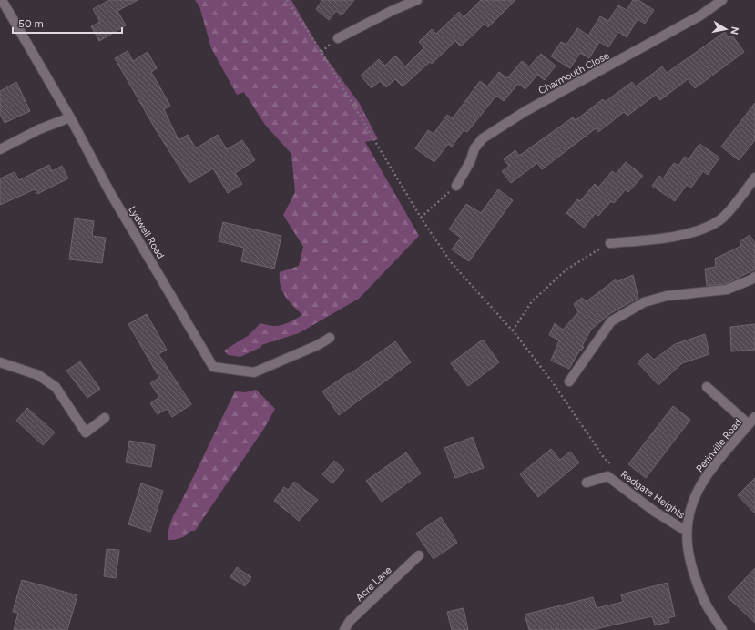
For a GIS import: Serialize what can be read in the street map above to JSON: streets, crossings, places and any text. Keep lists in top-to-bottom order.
{
  "streets": {
    "street": [
      "Charmouth Close",
      "Lydwell Road",
      "Perinville Road",
      "Redgate Heights",
      "Acre Lane"
    ]
  },
  "crossings": [
    ["Perinville Road", "Redgate Heights"]
  ],
  "scale_bar": "50 m",
  "north": "right"
}
